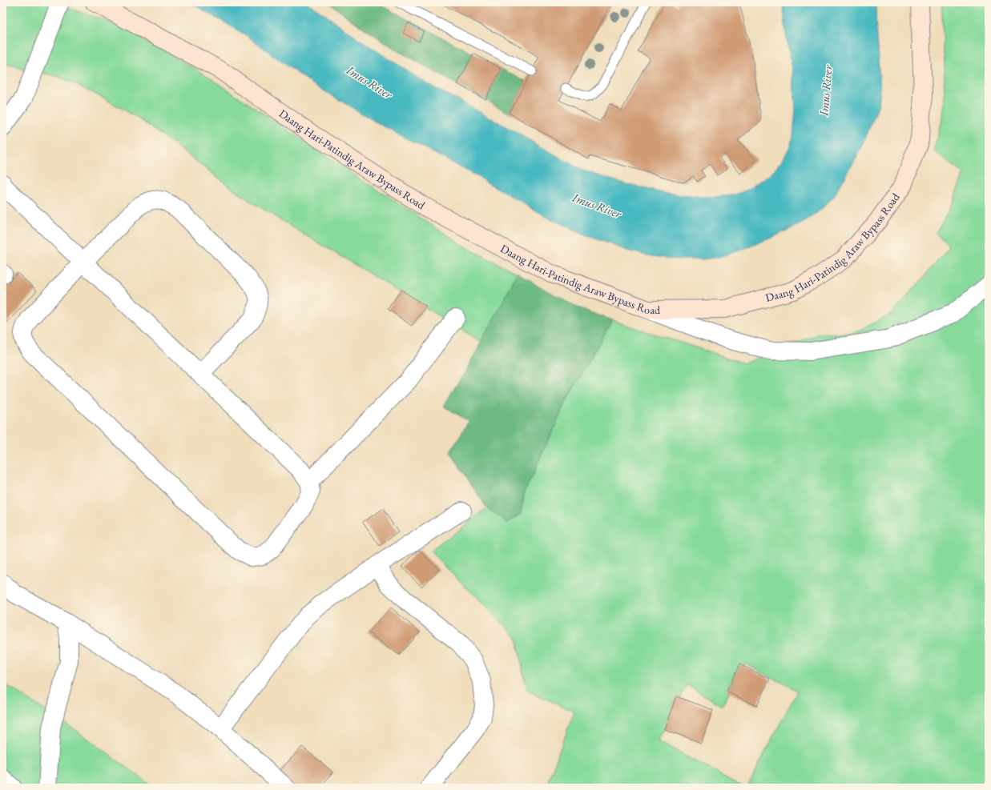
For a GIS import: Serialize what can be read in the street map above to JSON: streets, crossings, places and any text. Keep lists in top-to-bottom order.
{
  "streets": {
    "main road": ["Daang Hari-Patindig Araw Bypass Road"]
  },
  "water": ["Imus River"]
}
